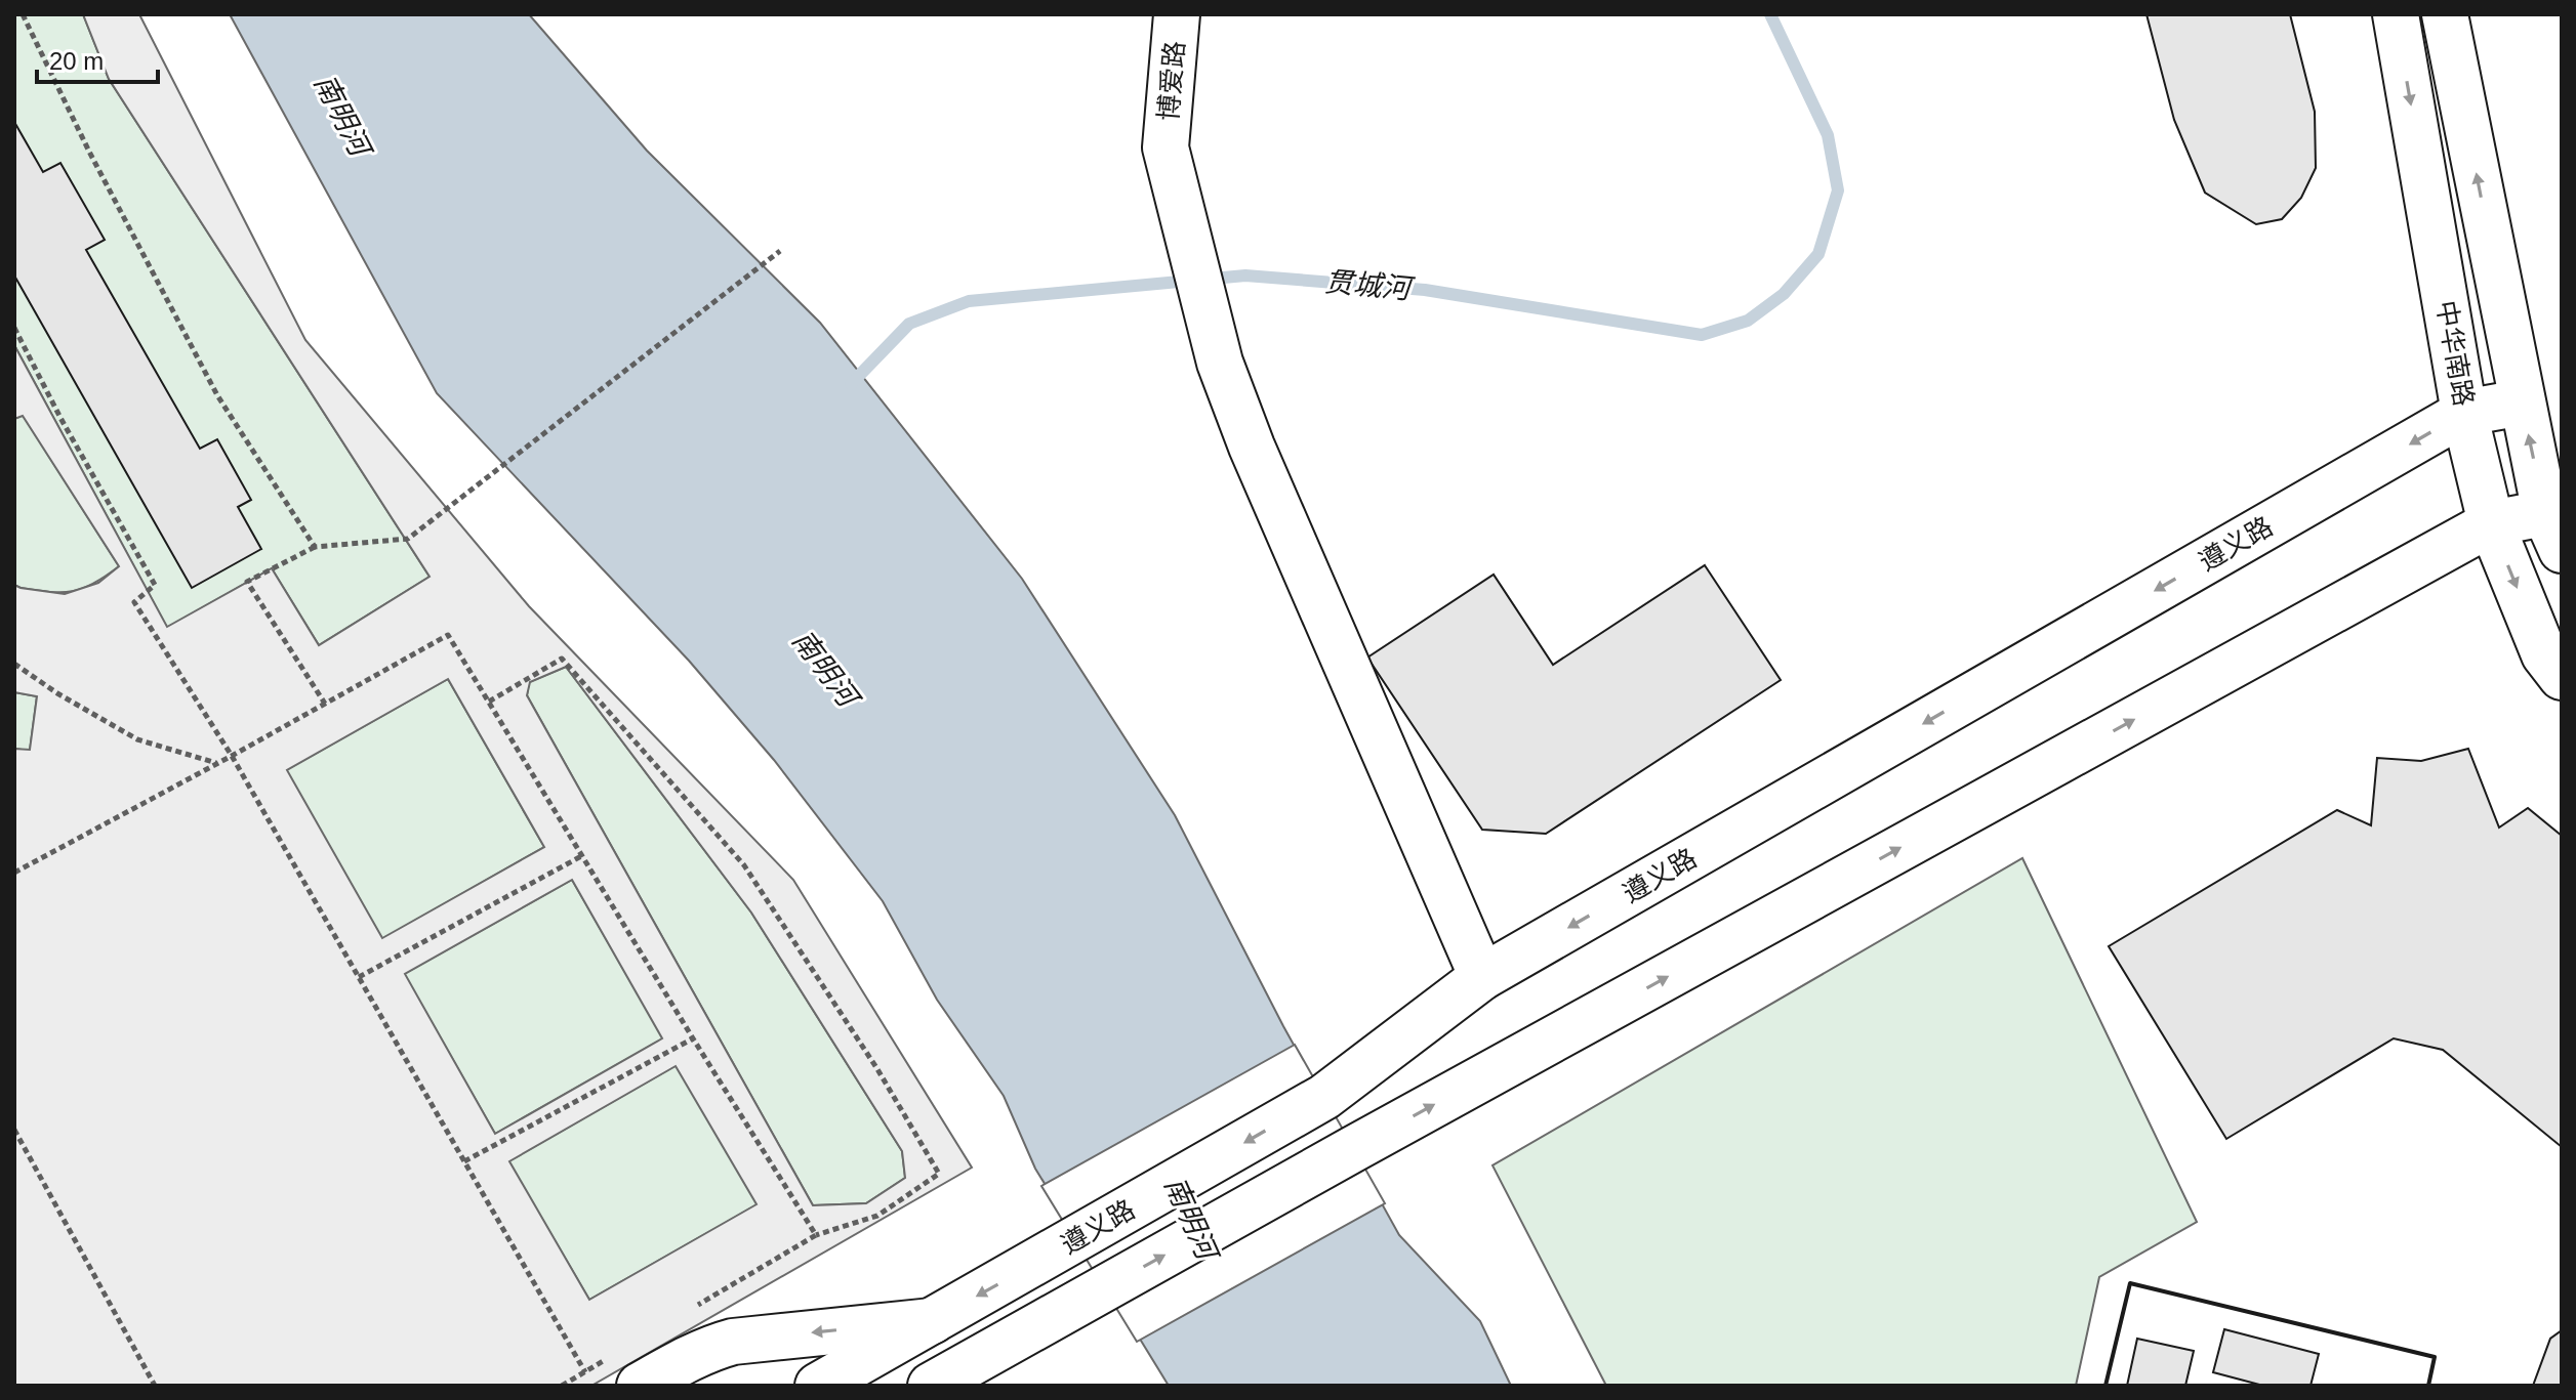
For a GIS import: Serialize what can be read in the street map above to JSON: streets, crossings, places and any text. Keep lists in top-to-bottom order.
{
  "streets": {
    "main road": ["博爱路", "中华南路", "遵义路"]
  },
  "crossings": [
    ["博爱路", "遵义路"],
    ["中华南路", "遵义路"]
  ],
  "water": ["南明河", "贯城河"],
  "scale_bar": "20 m"
}
